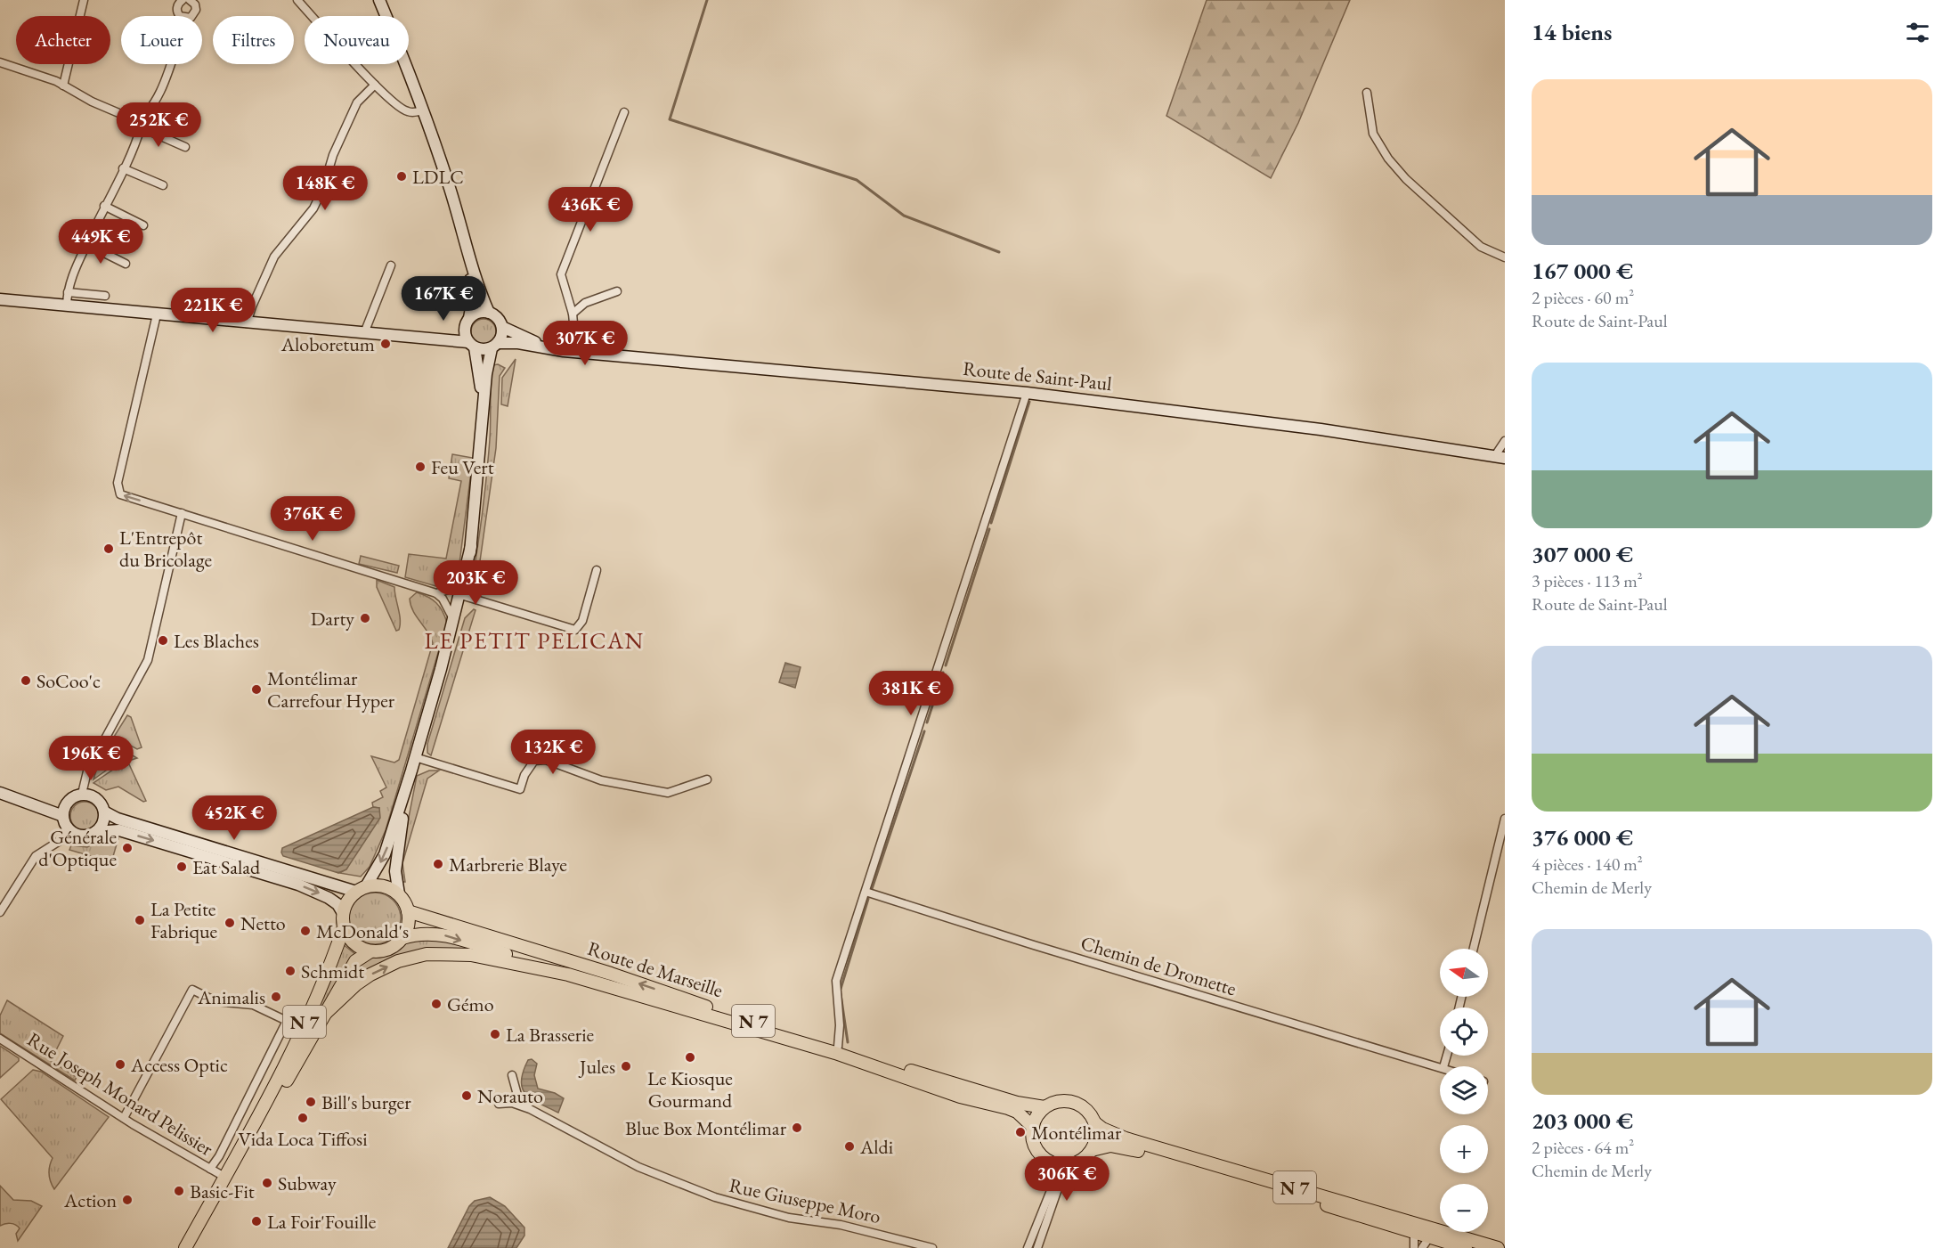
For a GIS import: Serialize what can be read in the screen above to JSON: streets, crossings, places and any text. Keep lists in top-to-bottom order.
{
  "streets": {
    "main road": ["Route de Saint-Paul", "Route de Marseille", "N 7"],
    "street": ["Chemin de Dromette", "Rue Joseph Monard Pelissier", "Rue Giuseppe Moro"]
  },
  "crossings": [
    ["Route de Marseille", "N 7"],
    ["N 7", "Rue Joseph Monard Pelissier"]
  ],
  "districts": ["LE PETIT PELICAN"],
  "places": [
    "LDLC",
    "Aloboretum",
    "Feu Vert",
    "L'Entrepôt du Bricolage",
    "Darty",
    "Les Blaches",
    "SoCoo'c",
    "Montélimar Carrefour Hyper",
    "Générale d'Optique",
    "Marbrerie Blaye",
    "Eat Salad",
    "La Petite Fabrique",
    "Netto",
    "McDonald's",
    "Schmidt",
    "Animalis",
    "Gémo",
    "La Brasserie",
    "Le Kiosque Gourmand",
    "Access Optic",
    "Jules",
    "Norauto",
    "Bill's burger",
    "Vida Loca Tiffosi",
    "Blue Box Montélimar",
    "Montélimar",
    "Aldi",
    "Subway",
    "Basic-Fit",
    "Action",
    "La Foir'Fouille"
  ],
  "north": "left",
  "page": {
    "heading": "14 biens",
    "chip": [
      "Acheter",
      "Louer",
      "Filtres",
      "Nouveau"
    ],
    "list": [
      {
        "name": "167 000 €",
        "note": "2 pièces · 60 m² · Route de Saint-Paul"
      },
      {
        "name": "307 000 €",
        "note": "3 pièces · 113 m² · Route de Saint-Paul"
      },
      {
        "name": "376 000 €",
        "note": "4 pièces · 140 m² · Chemin de Merly"
      },
      {
        "name": "203 000 €",
        "note": "2 pièces · 64 m² · Chemin de Merly"
      }
    ],
    "price": [
      "252K €",
      "148K €",
      "436K €",
      "449K €",
      "167K €",
      "221K €",
      "307K €",
      "376K €",
      "203K €",
      "381K €",
      "132K €",
      "196K €",
      "452K €",
      "306K €"
    ],
    "map_buttons": ["+", "−"]
  }
}
